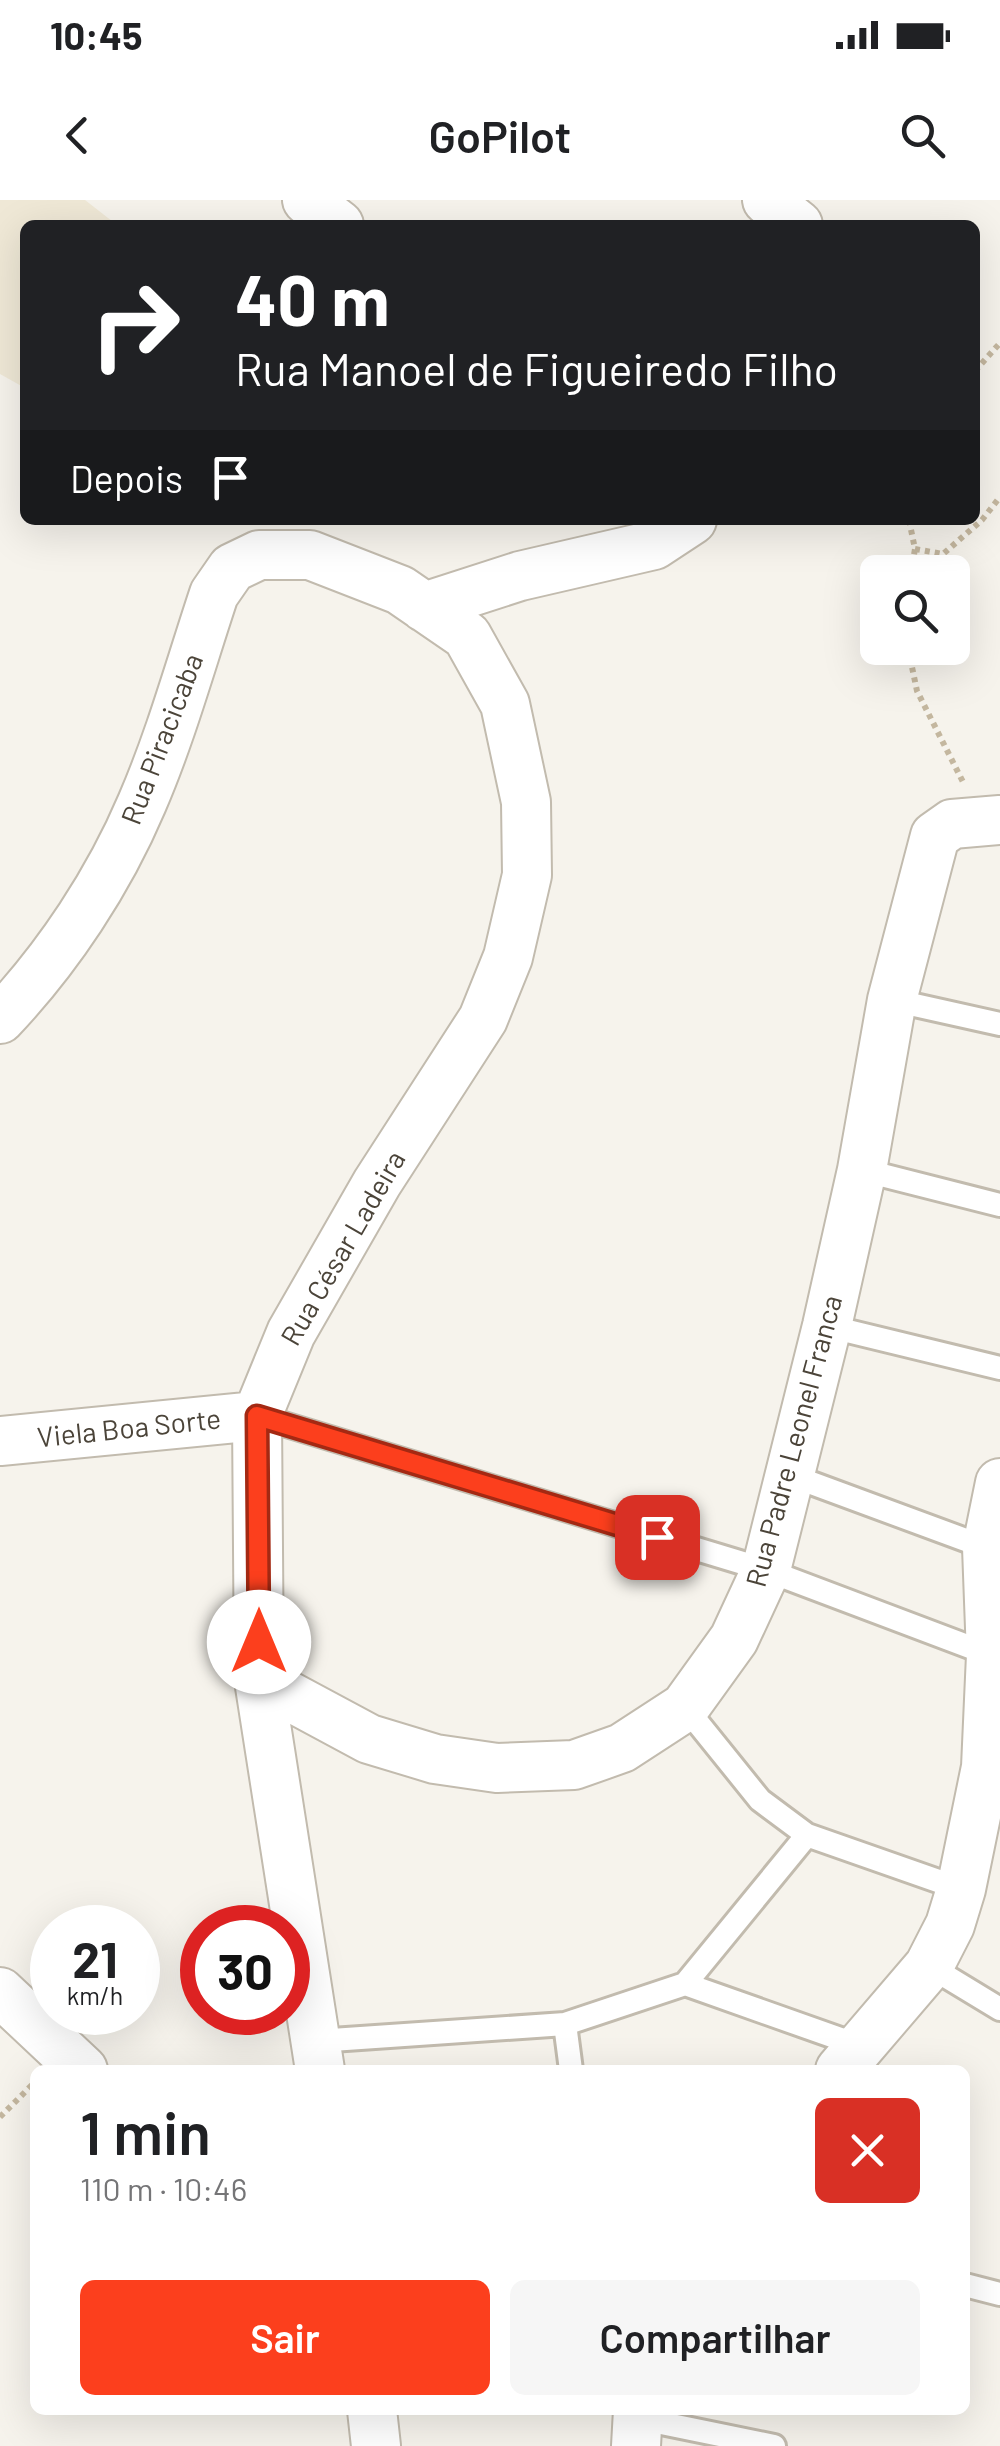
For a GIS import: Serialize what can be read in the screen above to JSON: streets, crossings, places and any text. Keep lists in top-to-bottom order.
{
  "streets": {
    "street": [
      "Rua Piracicaba",
      "Rua César Ladeira",
      "Viela Boa Sorte",
      "Rua Padre Leonel Franca"
    ]
  },
  "crossings": [
    ["Rua Piracicaba", "Rua César Ladeira"],
    ["Rua César Ladeira", "Viela Boa Sorte"],
    ["Rua César Ladeira", "Rua Padre Leonel Franca"]
  ],
  "page": {
    "status": "10:45",
    "header": "GoPilot",
    "turn": ["40 m", "Rua Manoel de Figueiredo Filho"],
    "then": "Depois",
    "speed": "21 km/h",
    "limit": "30",
    "heading": ["1 min", "110 m · 10:46"],
    "buttons": ["Sair", "Compartilhar"]
  }
}
